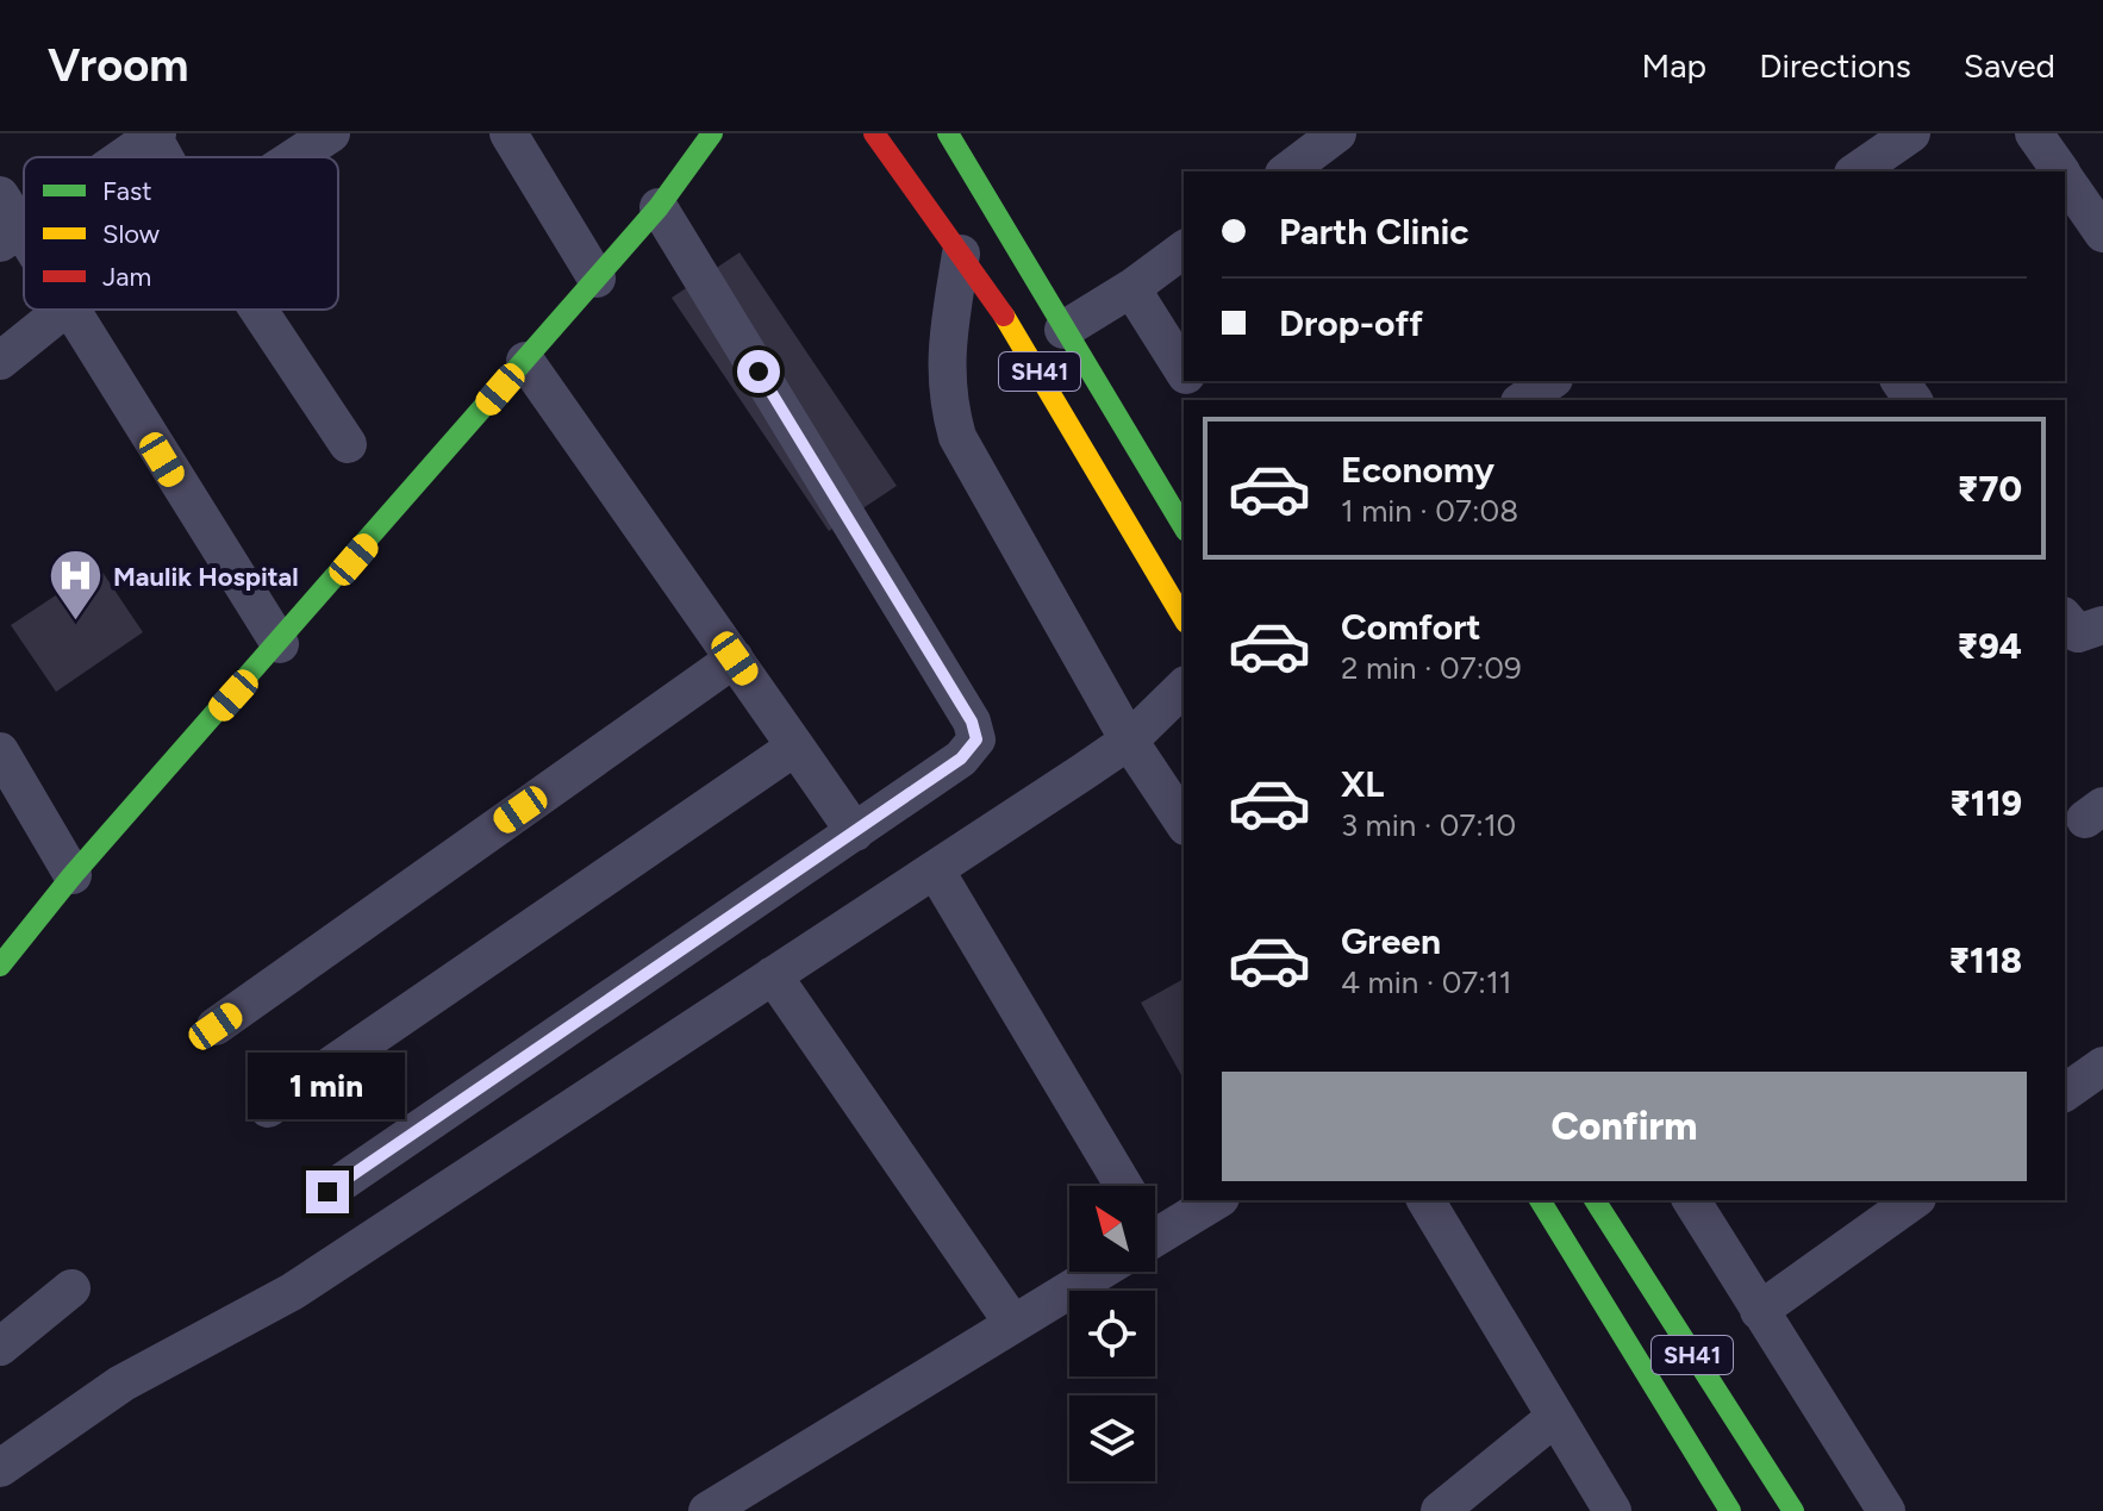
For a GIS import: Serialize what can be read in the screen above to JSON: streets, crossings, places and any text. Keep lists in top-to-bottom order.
{
  "streets": {
    "main road": ["SH41"]
  },
  "places": {
    "hospital": ["Maulik Hospital"]
  },
  "legend": ["Fast", "Slow", "Jam"],
  "north": "top left",
  "page": {
    "header": "Vroom",
    "nav": ["Map", "Directions", "Saved"],
    "banner": ["Parth Clinic", "Drop-off"],
    "list": [
      {
        "name": "Economy",
        "note": "1 min · 07:08",
        "value": "₹70"
      },
      {
        "name": "Comfort",
        "note": "2 min · 07:09",
        "value": "₹94"
      },
      {
        "name": "XL",
        "note": "3 min · 07:10",
        "value": "₹119"
      },
      {
        "name": "Green",
        "note": "4 min · 07:11",
        "value": "₹118"
      }
    ],
    "bubble": "1 min",
    "buttons": "Confirm"
  }
}
